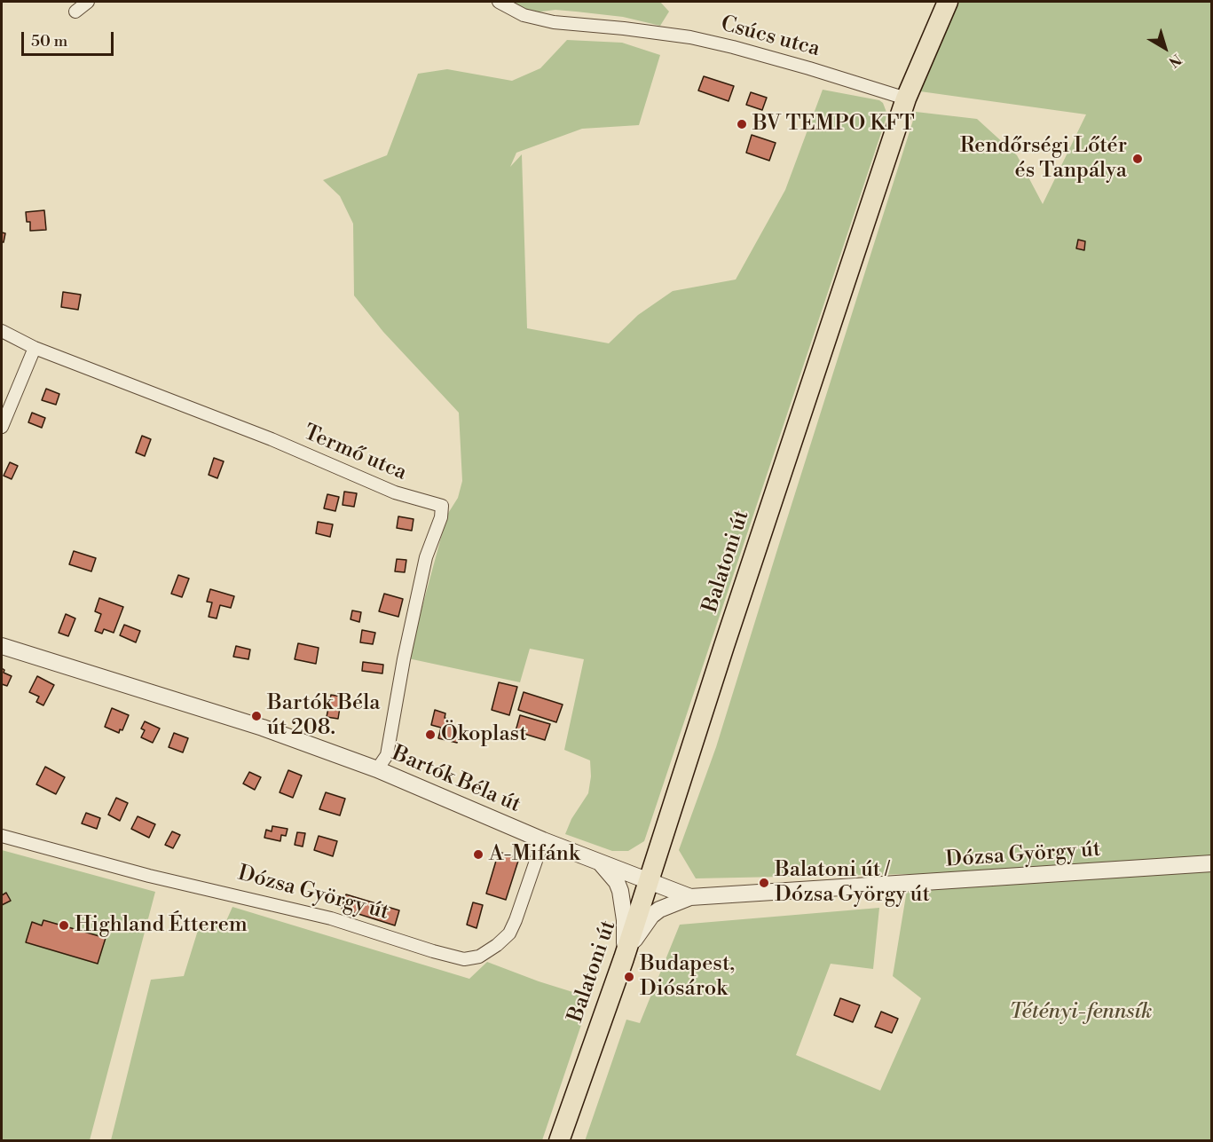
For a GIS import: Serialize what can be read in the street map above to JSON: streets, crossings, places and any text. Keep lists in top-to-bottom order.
{
  "streets": {
    "main road": ["Balatoni út"],
    "street": [
      "Csúcs utca",
      "Termő utca",
      "Bartók Béla út",
      "Dózsa György út"
    ]
  },
  "crossings": [
    ["Csúcs utca", "Balatoni út"],
    ["Termő utca", "Bartók Béla út"],
    ["Balatoni út", "Bartók Béla út"],
    ["Balatoni út", "Dózsa György út"],
    ["Bartók Béla út", "Dózsa György út"]
  ],
  "parks": ["Tétényi-fennsík"],
  "places": [
    "BV TEMPO KFT",
    "Rendőrségi Lőtér és Tanpálya",
    "Bartók Béla út 208.",
    "Ökoplast",
    "A-Mifánk",
    "Balatoni út / Dózsa György út",
    "Highland Étterem",
    "Budapest, Diósárok"
  ],
  "scale_bar": "50 m",
  "north": "bottom right"
}
